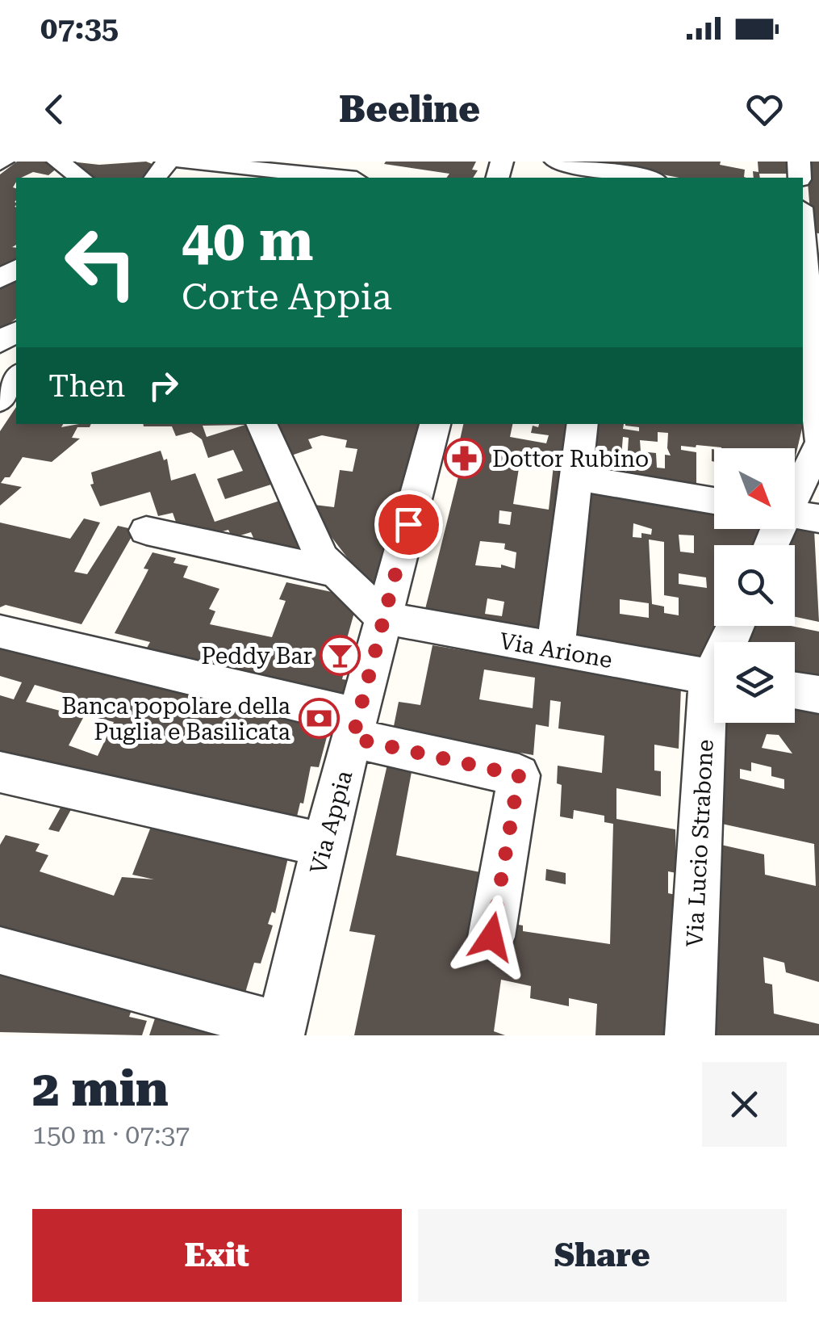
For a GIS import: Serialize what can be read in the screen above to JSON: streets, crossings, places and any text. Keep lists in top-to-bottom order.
{
  "streets": {
    "street": ["Via Arione", "Via Appia", "Via Lucio Strabone"]
  },
  "crossings": [
    ["Via Arione", "Via Appia"]
  ],
  "places": {
    "pharmacy": ["Dottor Rubino"],
    "bar": ["Peddy Bar"],
    "bank": ["Banca popolare della Puglia e Basilicata"]
  },
  "north": "bottom right",
  "page": {
    "status": "07:35",
    "header": "Beeline",
    "turn": ["40 m", "Corte Appia"],
    "then": "Then",
    "heading": ["2 min", "150 m · 07:37"],
    "buttons": ["Exit", "Share"]
  }
}
